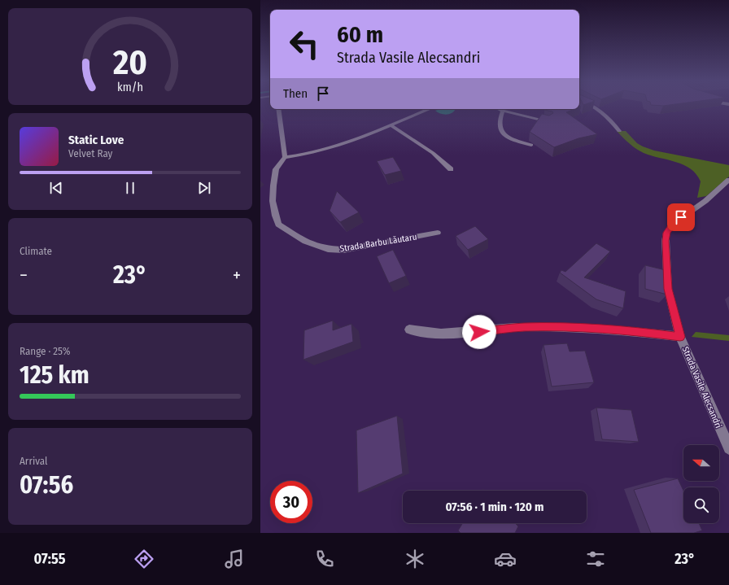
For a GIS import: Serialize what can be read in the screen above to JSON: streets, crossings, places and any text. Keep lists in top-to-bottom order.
{
  "streets": {
    "street": ["Strada Barbu Lăutaru", "Strada Vasile Alecsandri"]
  },
  "north": "left",
  "page": {
    "turn": ["60 m", "Strada Vasile Alecsandri"],
    "then": "Then",
    "song": ["Static Love", "Velvet Ray"],
    "tile": [
      "Climate",
      ["Range · 25%", "125 km"],
      ["Arrival", "07:56"]
    ],
    "heat": ["−", "23°", "+"],
    "limit": "30",
    "trip": "07:56 · 1 min · 120 m",
    "tabs": ["07:55", "23°"],
    "gauge": ["20", "km/h"]
  }
}
